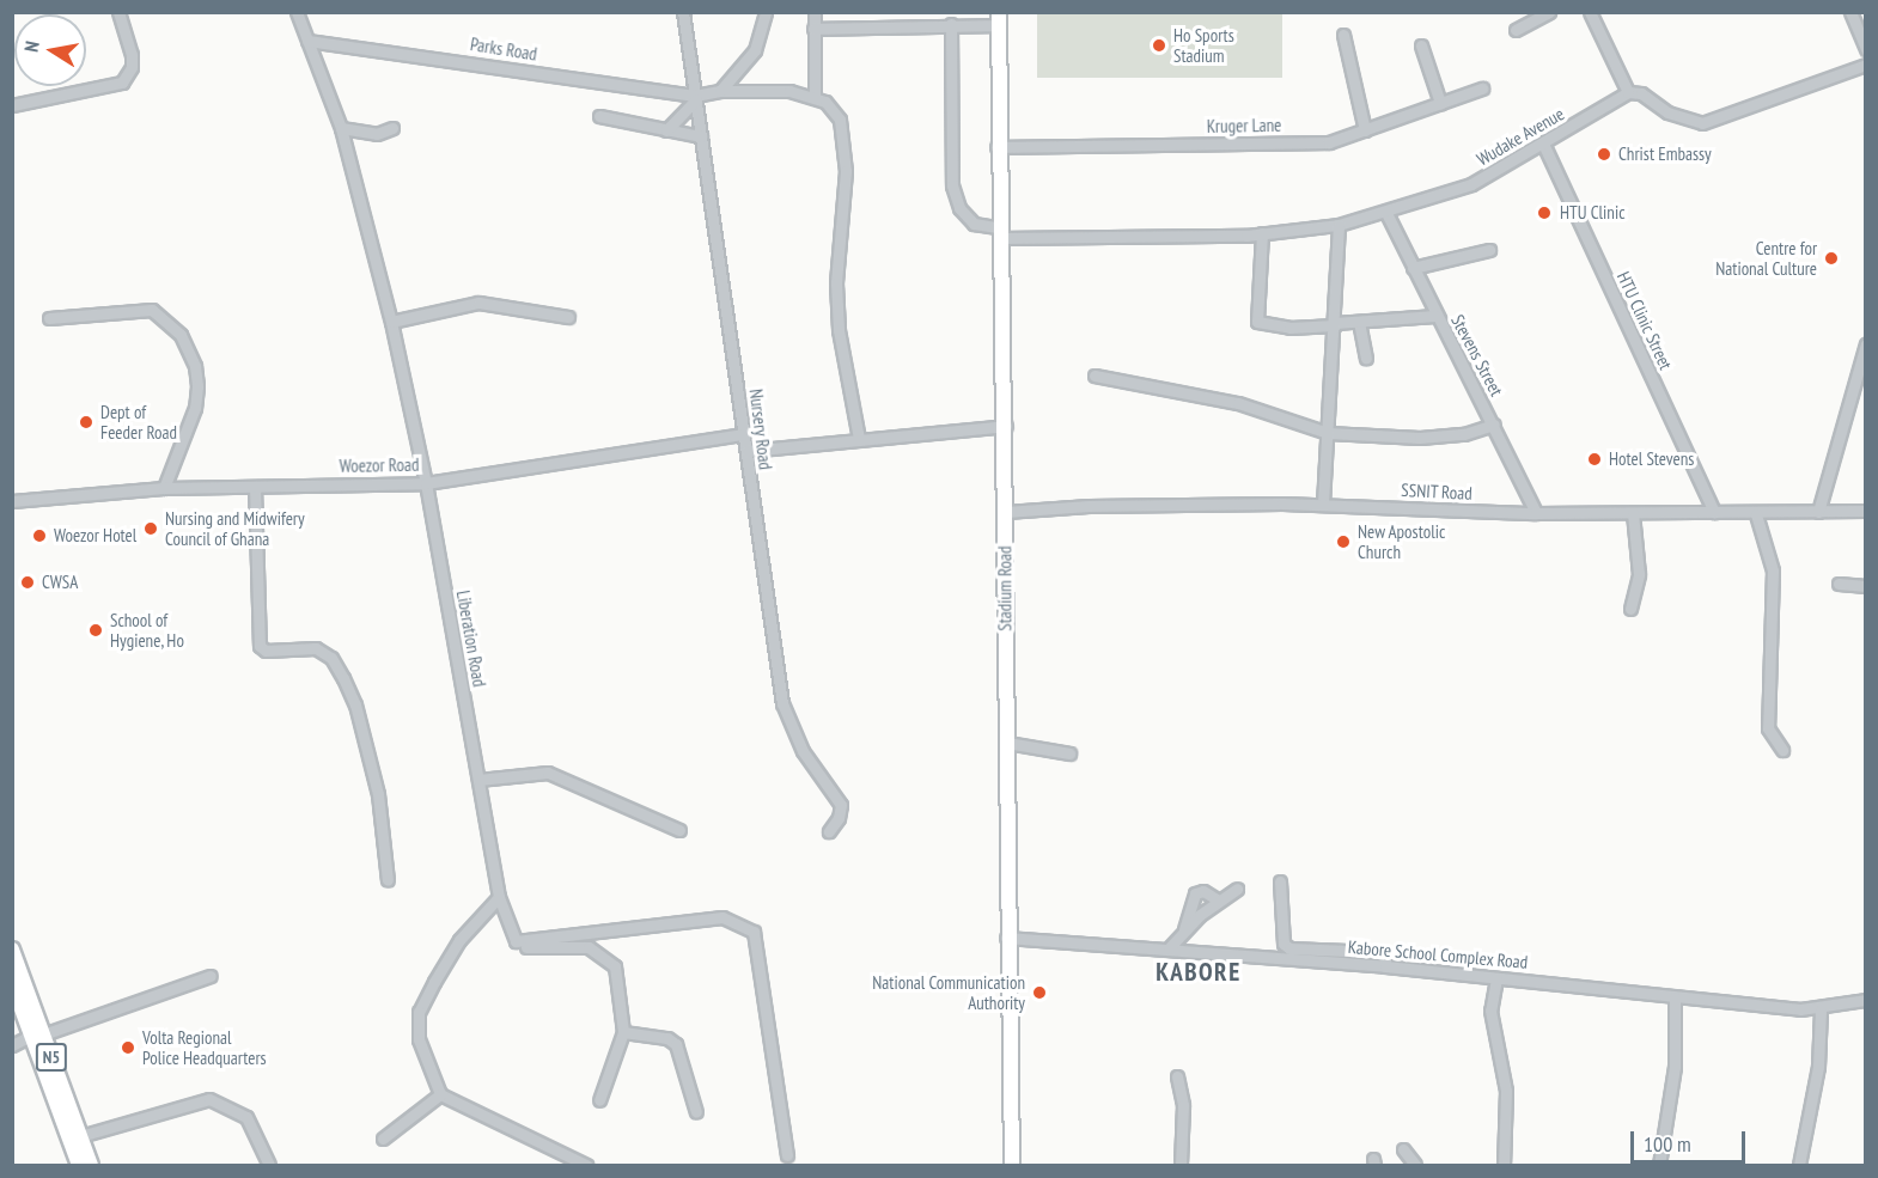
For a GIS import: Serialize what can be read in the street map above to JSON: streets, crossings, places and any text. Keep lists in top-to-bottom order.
{
  "streets": {
    "main road": ["Stadium Road", "N5"],
    "street": [
      "Parks Road",
      "Kruger Lane",
      "Wudake Avenue",
      "HTU Clinic Street",
      "Stevens Street",
      "Nursery Road",
      "Woezor Road",
      "SSNIT Road",
      "Liberation Road",
      "Kabore School Complex Road"
    ]
  },
  "crossings": [
    ["Parks Road", "Nursery Road"],
    ["Parks Road", "Liberation Road"],
    ["Kruger Lane", "Stadium Road"],
    ["Wudake Avenue", "HTU Clinic Street"],
    ["Wudake Avenue", "Stevens Street"],
    ["Wudake Avenue", "Stadium Road"],
    ["HTU Clinic Street", "SSNIT Road"],
    ["Stevens Street", "SSNIT Road"],
    ["Nursery Road", "Woezor Road"],
    ["Woezor Road", "Liberation Road"],
    ["SSNIT Road", "Stadium Road"],
    ["Stadium Road", "Kabore School Complex Road"]
  ],
  "districts": ["KABORE"],
  "places": [
    "Ho Sports Stadium",
    "Christ Embassy",
    "HTU Clinic",
    "Centre for National Culture",
    "Dept of Feeder Road",
    "Hotel Stevens",
    "Nursing and Midwifery Council of Ghana",
    "Woezor Hotel",
    "New Apostolic Church",
    "CWSA",
    "School of Hygiene, Ho",
    "National Communication Authority",
    "Volta Regional Police Headquarters"
  ],
  "scale_bar": "100 m",
  "north": "left"
}
